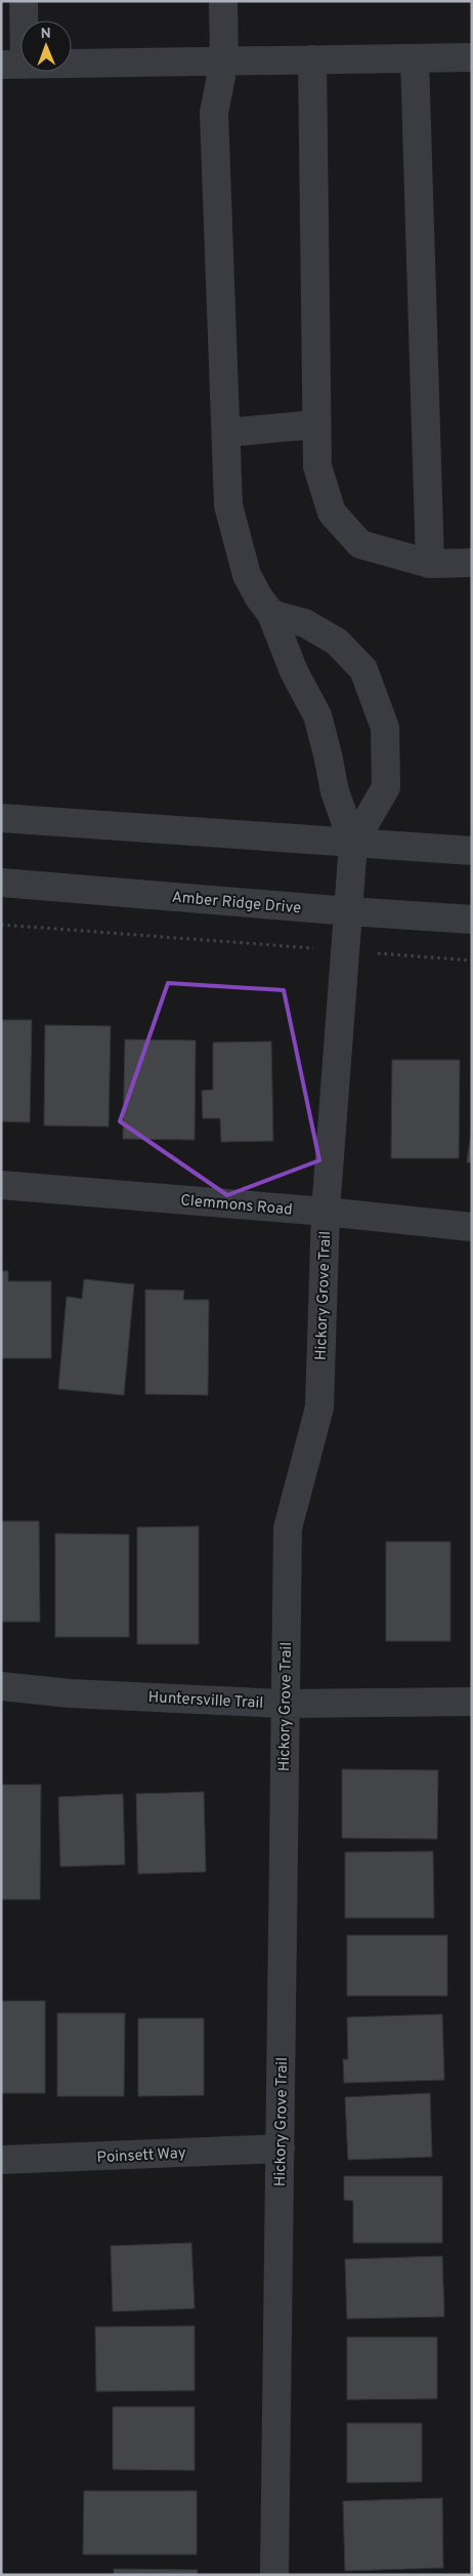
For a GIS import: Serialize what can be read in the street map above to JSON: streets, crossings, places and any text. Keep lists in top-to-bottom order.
{
  "streets": {
    "street": [
      "Amber Ridge Drive",
      "Clemmons Road",
      "Hickory Grove Trail",
      "Huntersville Trail",
      "Poinsett Way"
    ]
  },
  "crossings": [
    ["Amber Ridge Drive", "Hickory Grove Trail"],
    ["Clemmons Road", "Hickory Grove Trail"],
    ["Hickory Grove Trail", "Huntersville Trail"],
    ["Hickory Grove Trail", "Poinsett Way"]
  ],
  "north": "top"
}
